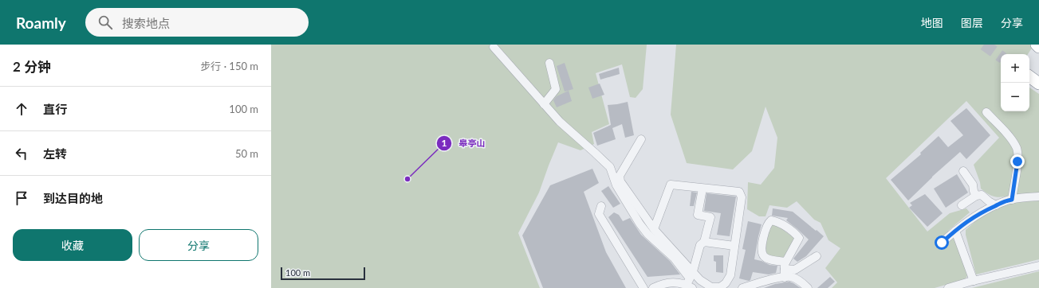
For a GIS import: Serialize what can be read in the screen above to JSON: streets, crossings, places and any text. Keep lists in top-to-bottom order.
{
  "places": ["皋亭山"],
  "scale_bar": "100 m",
  "page": {
    "header": "Roamly",
    "search": "搜索地点",
    "nav": ["地图", "图层", "分享"],
    "heading": ["2 分钟", "步行 · 150 m"],
    "map_buttons": ["+", "−"],
    "list": [
      ["直行", "100 m"],
      ["左转", "50 m"],
      "到达目的地"
    ],
    "buttons": ["收藏", "分享"],
    "scale": "100 m"
  }
}
